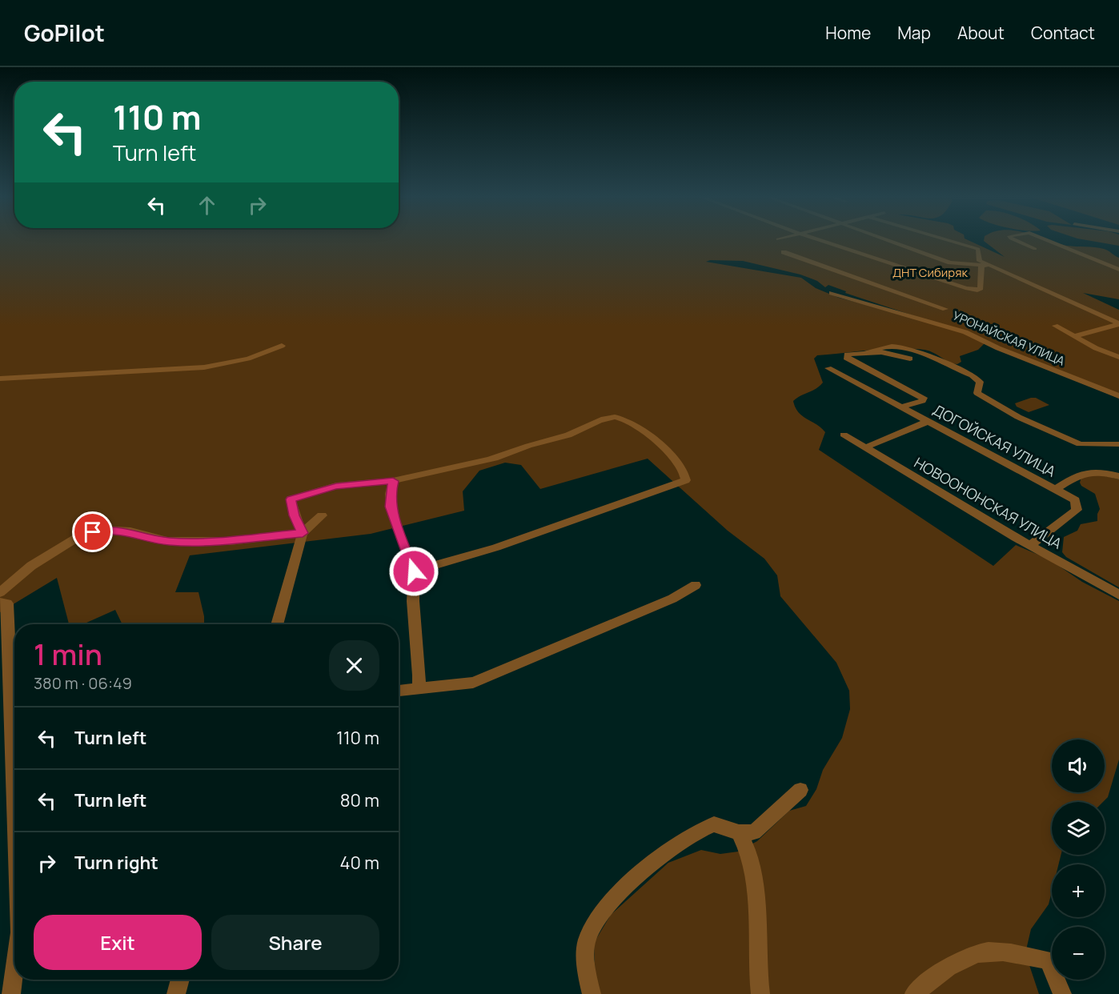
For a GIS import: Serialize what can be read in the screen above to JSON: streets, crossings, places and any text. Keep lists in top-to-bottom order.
{
  "streets": {
    "street": ["УРОНАЙСКАЯ УЛИЦА", "ДОГОЙСКАЯ УЛИЦА", "НОВООНОНСКАЯ УЛИЦА"]
  },
  "crossings": [
    ["ДОГОЙСКАЯ УЛИЦА", "НОВООНОНСКАЯ УЛИЦА"]
  ],
  "parks": ["ДНТ Сибиряк"],
  "page": {
    "header": "GoPilot",
    "nav": [
      "Home",
      "Map",
      "About",
      "Contact"
    ],
    "turn": ["110 m", "Turn left"],
    "heading": ["1 min", "380 m · 06:49"],
    "list": [
      {
        "name": "Turn left",
        "value": "110 m"
      },
      {
        "name": "Turn left",
        "value": "80 m"
      },
      {
        "name": "Turn right",
        "value": "40 m"
      }
    ],
    "map_buttons": ["+", "−"],
    "buttons": ["Exit", "Share"]
  }
}
